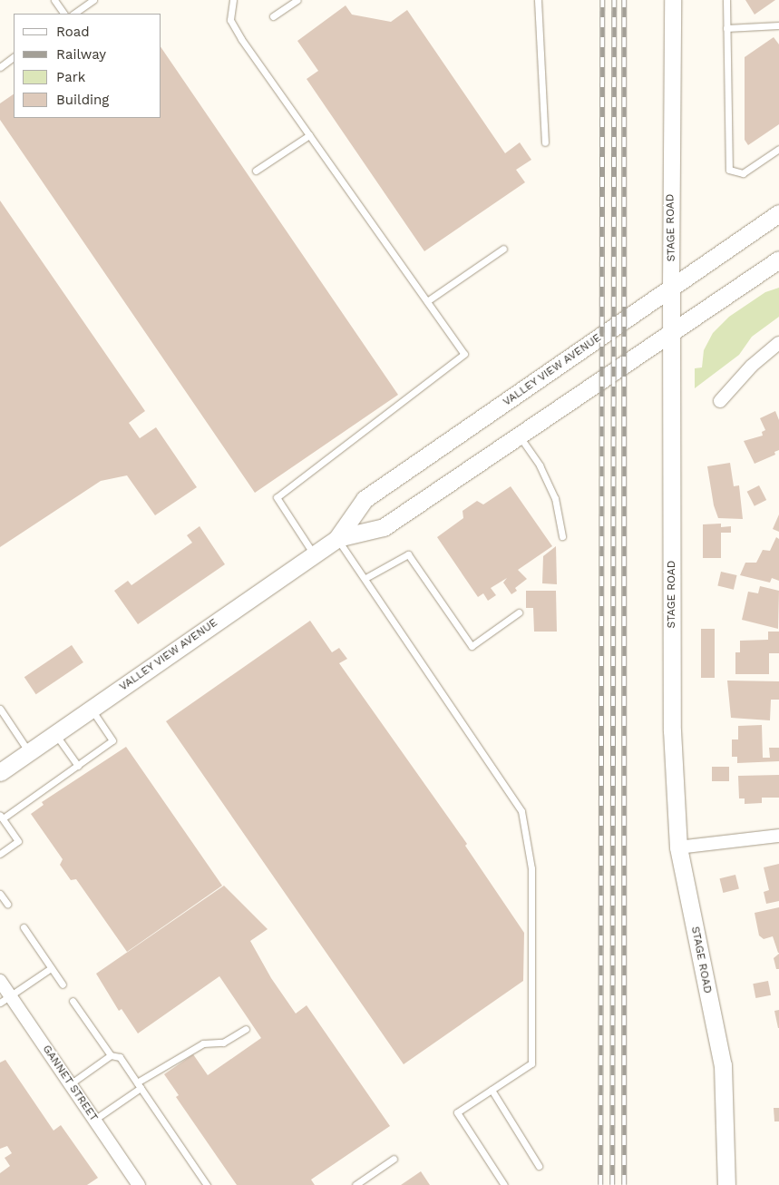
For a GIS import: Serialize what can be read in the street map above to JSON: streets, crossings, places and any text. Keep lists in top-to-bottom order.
{
  "streets": {
    "main road": ["STAGE ROAD", "VALLEY VIEW AVENUE"],
    "street": ["GANNET STREET"]
  },
  "crossings": [
    ["STAGE ROAD", "VALLEY VIEW AVENUE"]
  ],
  "legend": [
    "Road",
    "Railway",
    "Park",
    "Building"
  ]
}
